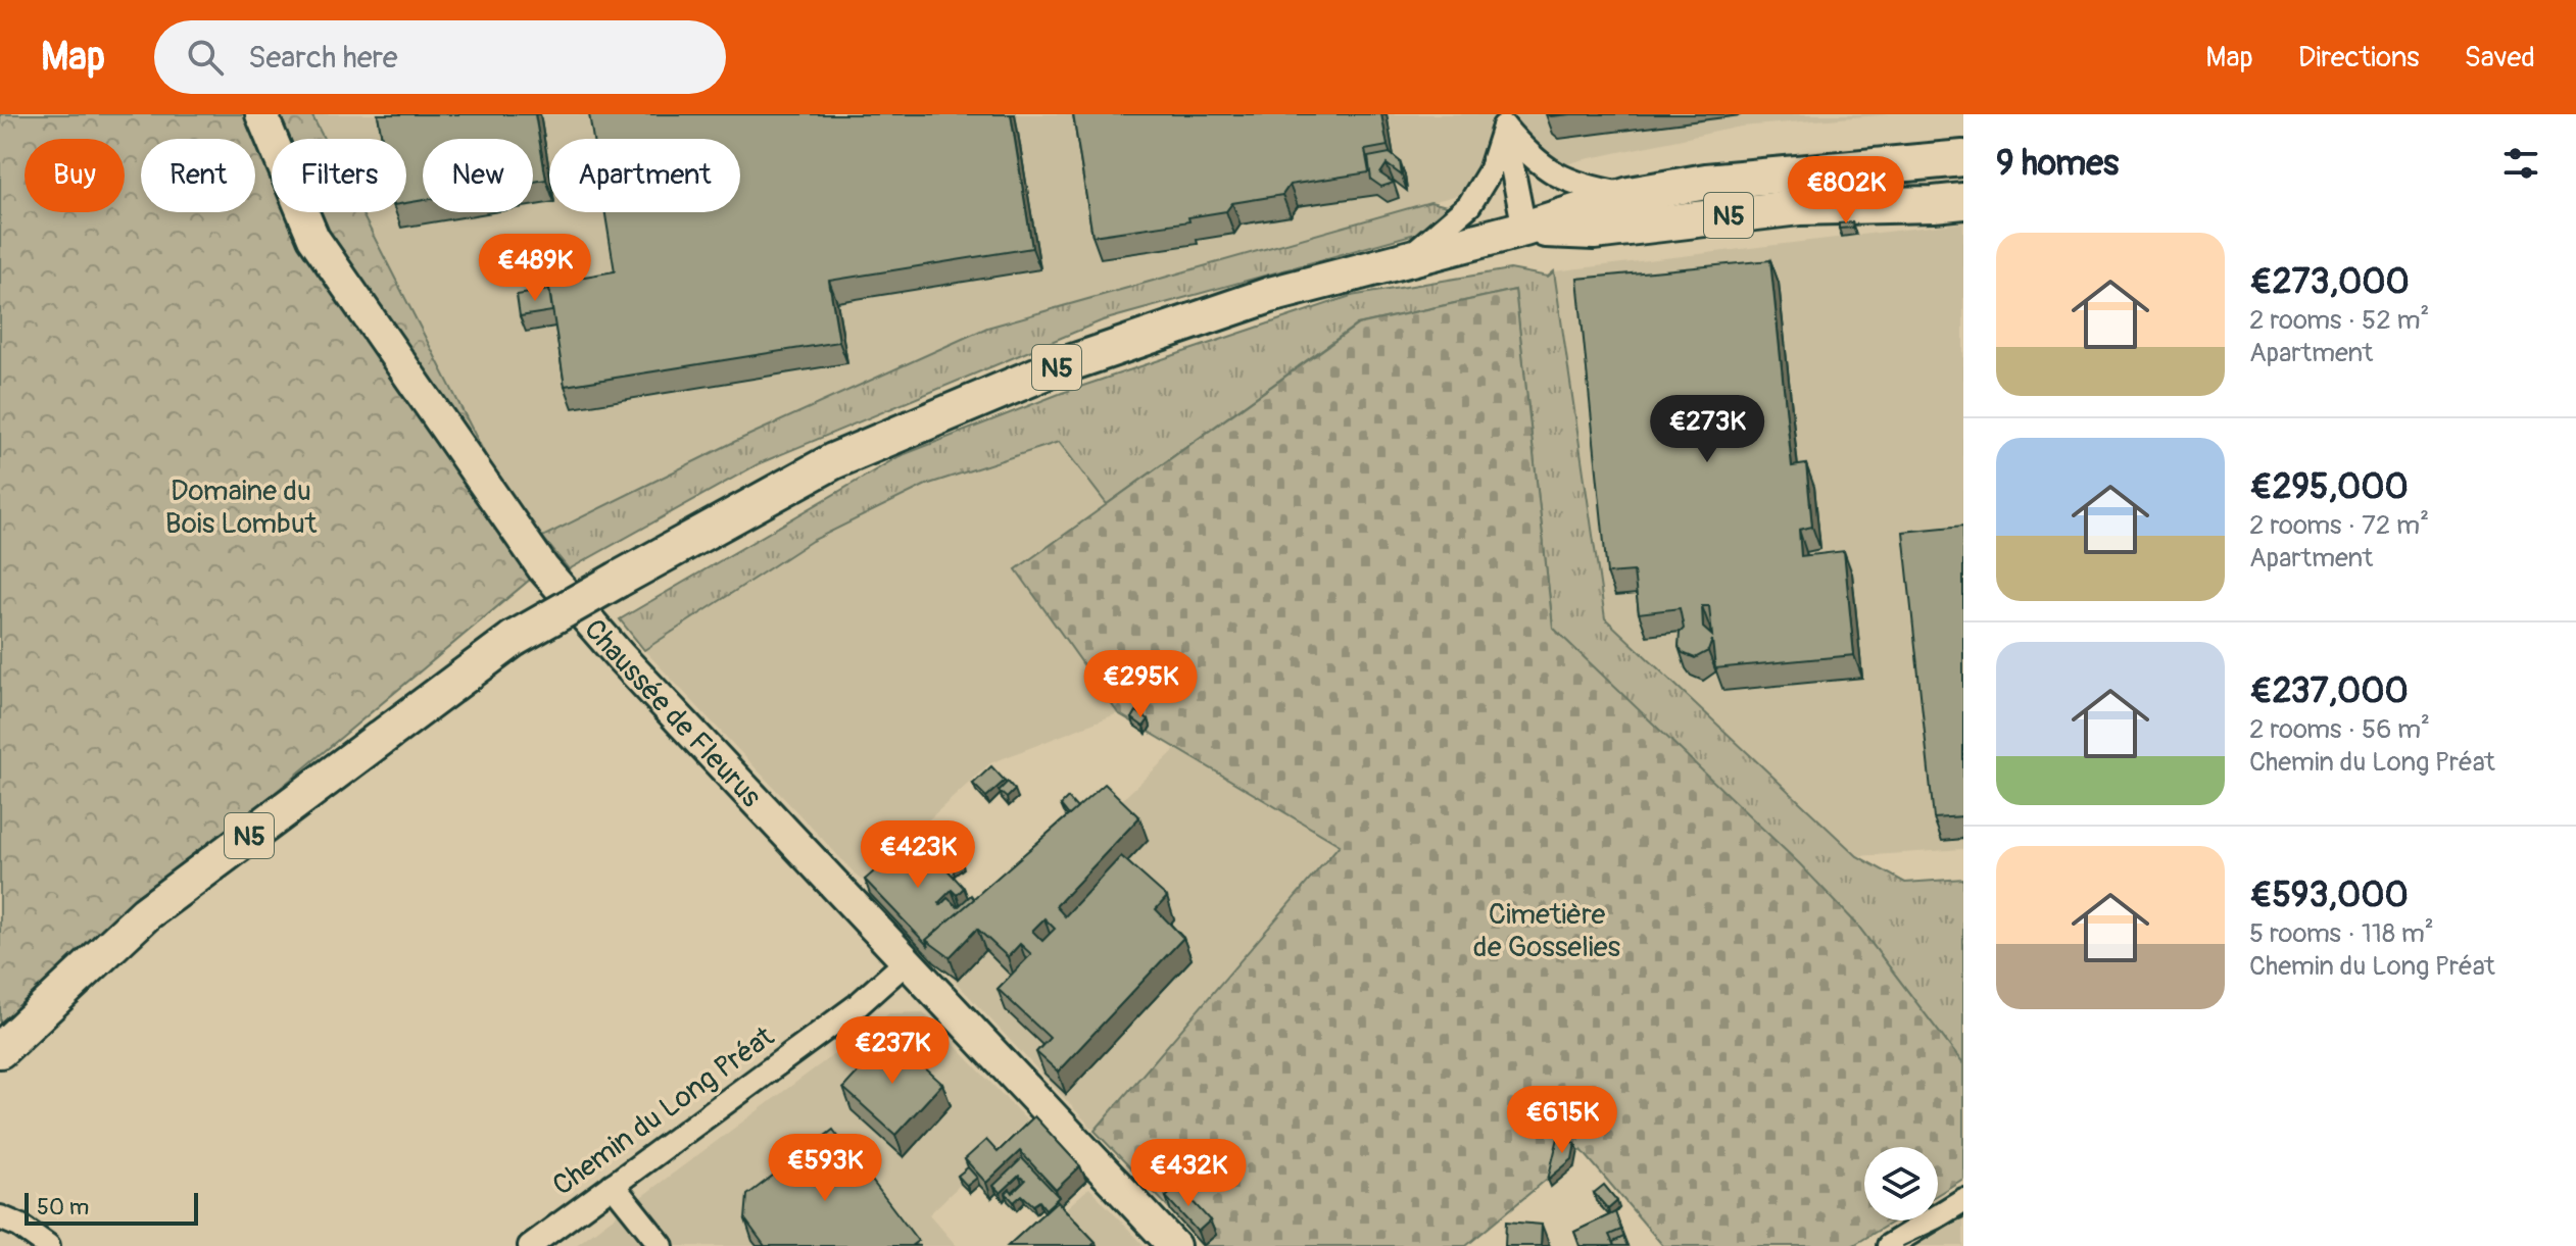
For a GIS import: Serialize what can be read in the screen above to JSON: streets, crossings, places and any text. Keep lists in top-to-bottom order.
{
  "streets": {
    "main road": ["N5", "Chaussée de Fleurus"],
    "street": ["Chemin du Long Préat"]
  },
  "crossings": [
    ["Chaussée de Fleurus", "Chemin du Long Préat"]
  ],
  "parks": ["Domaine du Bois Lombut", "Cimetière de Gosselies"],
  "scale_bar": "50 m",
  "page": {
    "header": "Map",
    "search": "Search here",
    "nav": ["Map", "Directions", "Saved"],
    "heading": "9 homes",
    "chip": [
      "Buy",
      "Rent",
      "Filters",
      "New",
      "Apartment"
    ],
    "price": [
      "€802K",
      "€489K",
      "€273K",
      "€295K",
      "€423K",
      "€237K",
      "€615K",
      "€593K",
      "€432K"
    ],
    "list": [
      {
        "name": "€273,000",
        "note": "2 rooms · 52 m² · Apartment"
      },
      {
        "name": "€295,000",
        "note": "2 rooms · 72 m² · Apartment"
      },
      {
        "name": "€237,000",
        "note": "2 rooms · 56 m² · Chemin du Long Préat"
      },
      {
        "name": "€593,000",
        "note": "5 rooms · 118 m² · Chemin du Long Préat"
      }
    ],
    "scale": "50 m"
  }
}
